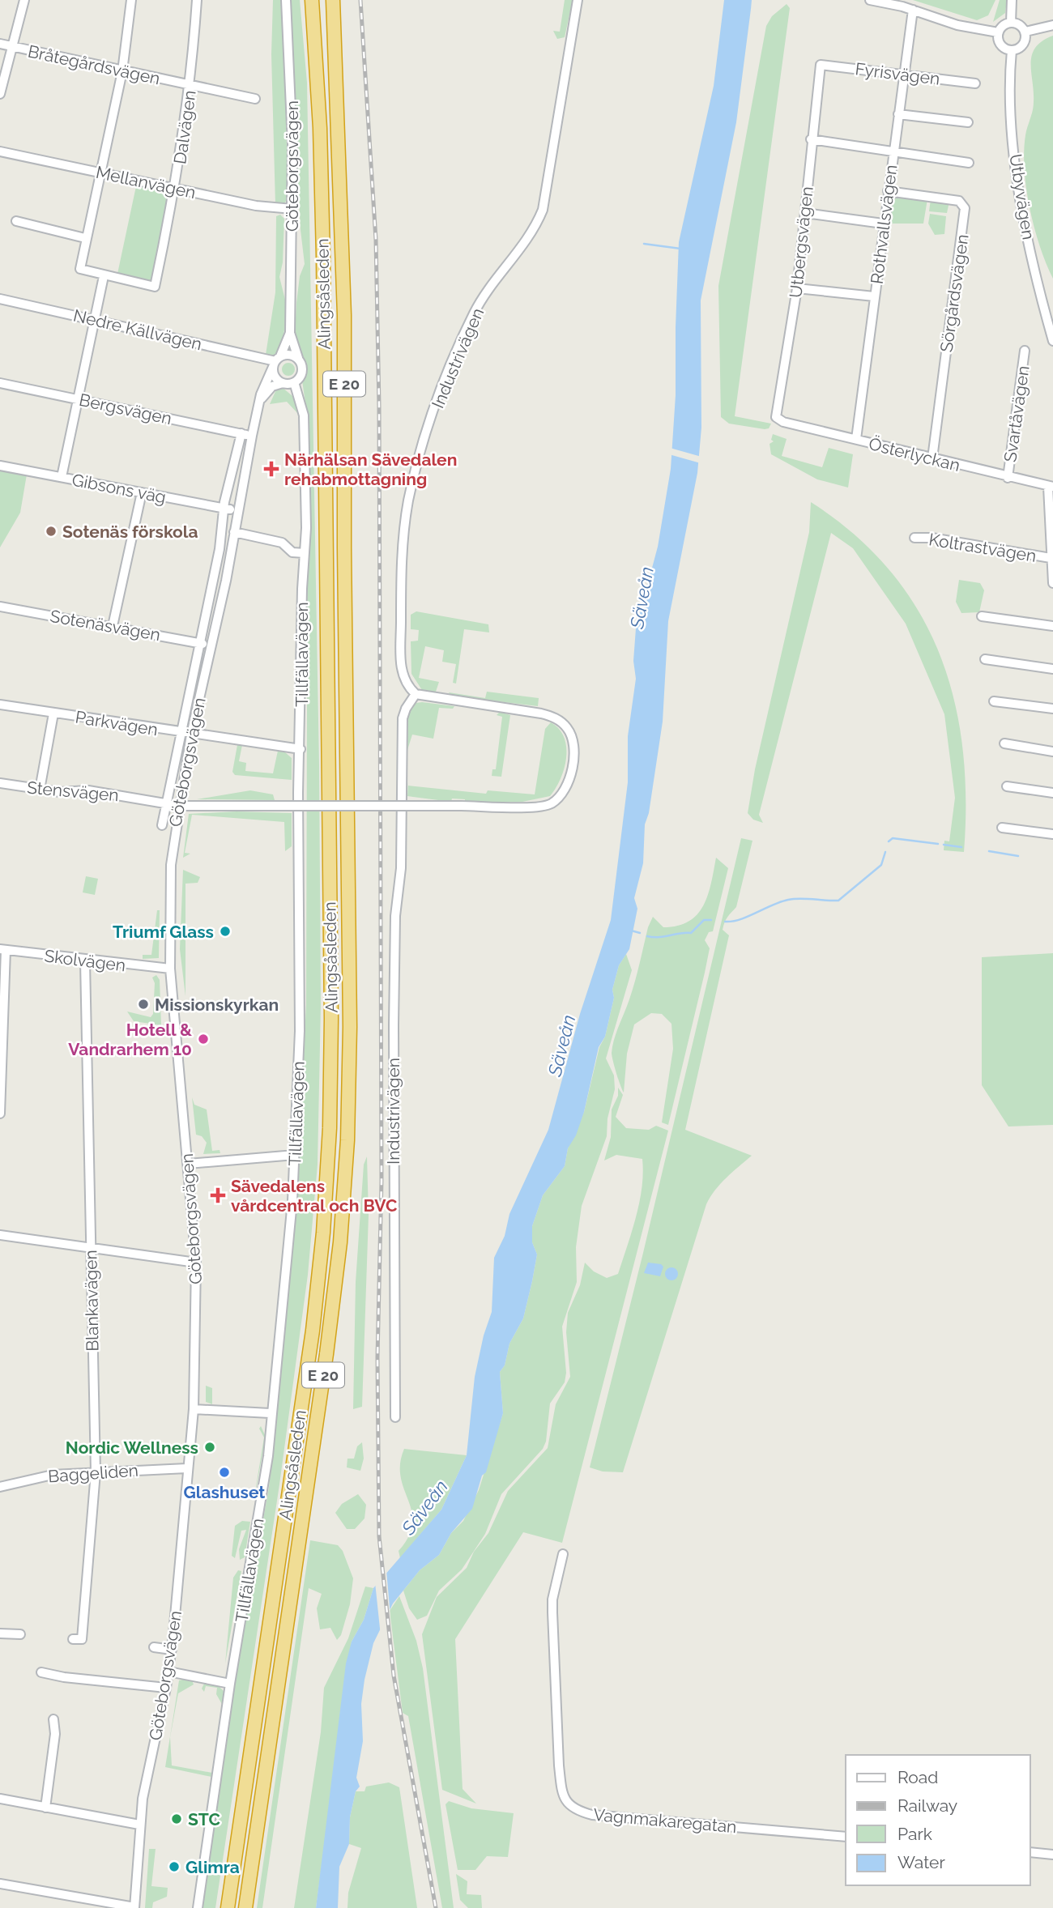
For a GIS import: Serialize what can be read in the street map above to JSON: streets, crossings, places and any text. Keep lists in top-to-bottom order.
{
  "streets": {
    "highway": ["Alingsåsleden", "E 20"],
    "street": [
      "Bråtegårdsvägen",
      "Fyrisvägen",
      "Dalvägen",
      "Göteborgsvägen",
      "Mellanvägen",
      "Utbyvägen",
      "Rothvallsvägen",
      "Utbergsvägen",
      "Sörgårdsvägen",
      "Nedre Källvägen",
      "Industrivägen",
      "Bergsvägen",
      "Svartåvägen",
      "Österlyckan",
      "Gibsons väg",
      "Koltrastvägen",
      "Sotenäsvägen",
      "Tillfällavägen",
      "Parkvägen",
      "Stensvägen",
      "Skolvägen",
      "Blankavägen",
      "Baggeliden",
      "Vagnmakaregatan"
    ]
  },
  "crossings": [
    ["Bråtegårdsvägen", "Dalvägen"],
    ["Fyrisvägen", "Rothvallsvägen"],
    ["Fyrisvägen", "Utbergsvägen"],
    ["Dalvägen", "Mellanvägen"],
    ["Göteborgsvägen", "Mellanvägen"],
    ["Göteborgsvägen", "Nedre Källvägen"],
    ["Göteborgsvägen", "Bergsvägen"],
    ["Göteborgsvägen", "Gibsons väg"],
    ["Göteborgsvägen", "Sotenäsvägen"],
    ["Göteborgsvägen", "Tillfällavägen"],
    ["Göteborgsvägen", "Parkvägen"],
    ["Göteborgsvägen", "Stensvägen"],
    ["Göteborgsvägen", "Skolvägen"],
    ["Göteborgsvägen", "Baggeliden"],
    ["Rothvallsvägen", "Sörgårdsvägen"],
    ["Rothvallsvägen", "Österlyckan"],
    ["Utbergsvägen", "Österlyckan"],
    ["Sörgårdsvägen", "Österlyckan"],
    ["Nedre Källvägen", "Tillfällavägen"],
    ["Svartåvägen", "Österlyckan"],
    ["Tillfällavägen", "Parkvägen"],
    ["Skolvägen", "Blankavägen"],
    ["Blankavägen", "Baggeliden"]
  ],
  "water": ["Säveån"],
  "places": {
    "health": ["Närhälsan Sävedalen rehabmottagning", "Sävedalens vårdcentral och BVC"],
    "other": [
      "Sotenäs förskola",
      "Triumf Glass",
      "Missionskyrkan",
      "Hotell & Vandrarhem 10",
      "Nordic Wellness",
      "Glashuset",
      "STC",
      "Glimra"
    ]
  },
  "legend": [
    "Road",
    "Railway",
    "Park",
    "Water"
  ]
}
